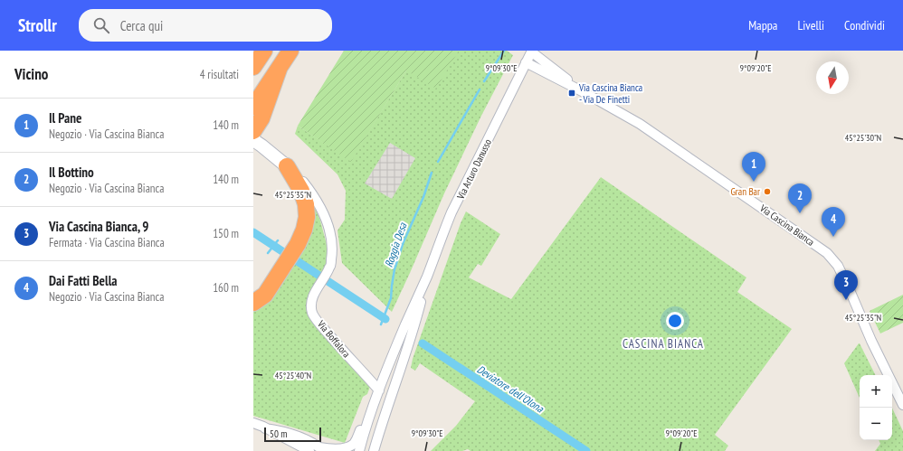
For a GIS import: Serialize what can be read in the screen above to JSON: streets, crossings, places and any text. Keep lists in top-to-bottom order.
{
  "streets": {
    "street": ["Via Arturo Danusso", "Via Cascina Bianca", "Via Boffalora"]
  },
  "crossings": [
    ["Via Arturo Danusso", "Via Cascina Bianca"],
    ["Via Arturo Danusso", "Via Boffalora"]
  ],
  "districts": ["CASCINA BIANCA"],
  "water": ["Roggia Desa", "Deviatore dell'Olona"],
  "places": {
    "transit": ["Via Cascina Bianca - Via De Finetti"],
    "other": ["Gran Bar"]
  },
  "scale_bar": "50 m",
  "north": "bottom",
  "page": {
    "header": "Strollr",
    "search": "Cerca qui",
    "nav": ["Mappa", "Livelli", "Condividi"],
    "heading": ["Vicino", "4 risultati"],
    "list": [
      {
        "mark": "1",
        "name": "Il Pane",
        "note": "Negozio · Via Cascina Bianca",
        "value": "140 m"
      },
      {
        "mark": "2",
        "name": "Il Bottino",
        "note": "Negozio · Via Cascina Bianca",
        "value": "140 m"
      },
      {
        "mark": "3",
        "name": "Via Cascina Bianca, 9",
        "note": "Fermata · Via Cascina Bianca",
        "value": "150 m"
      },
      {
        "mark": "4",
        "name": "Dai Fatti Bella",
        "note": "Negozio · Via Cascina Bianca",
        "value": "160 m"
      }
    ],
    "pins": [
      "1",
      "2",
      "4",
      "3"
    ],
    "map_buttons": ["+", "−"],
    "scale": "50 m"
  },
  "coordinates": [
    "9°09'30\"E",
    "9°09'20\"E",
    "45°25'30\"N",
    "45°25'35\"N",
    "45°25'40\"N"
  ]
}
